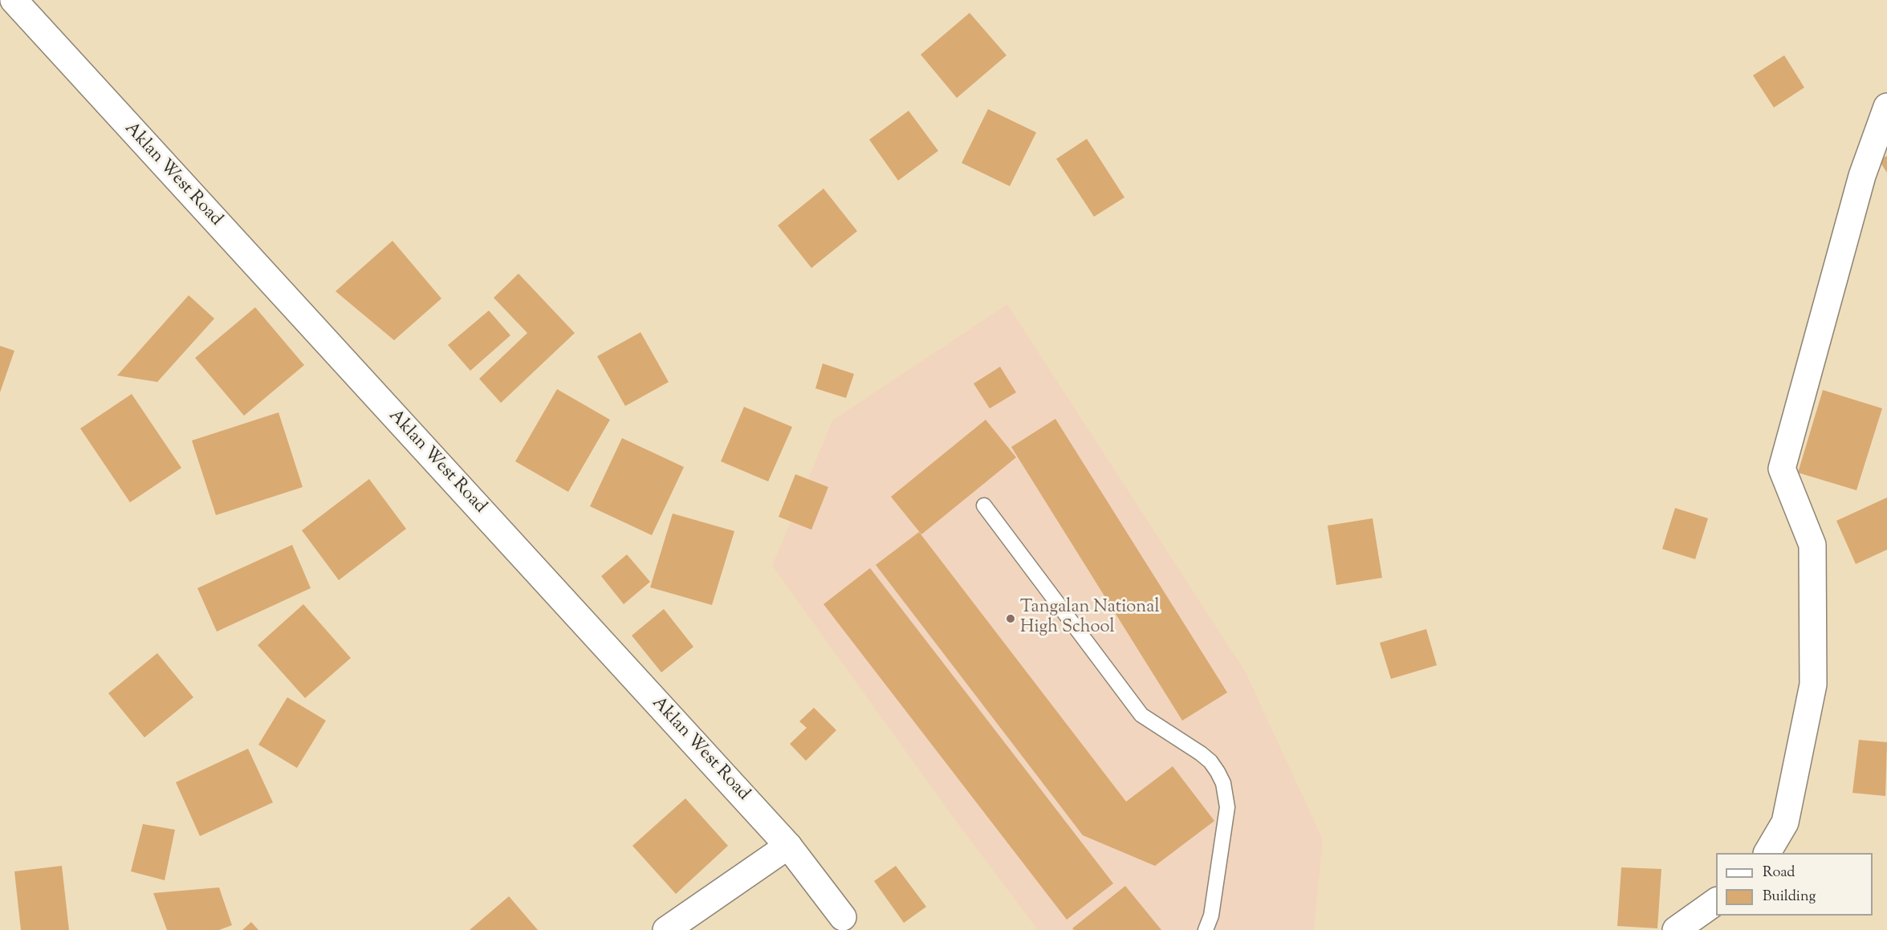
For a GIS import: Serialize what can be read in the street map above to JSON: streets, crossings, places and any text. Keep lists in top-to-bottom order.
{
  "streets": {
    "main road": ["Aklan West Road"]
  },
  "places": ["Tangalan National High School"],
  "legend": ["Road", "Building"]
}
